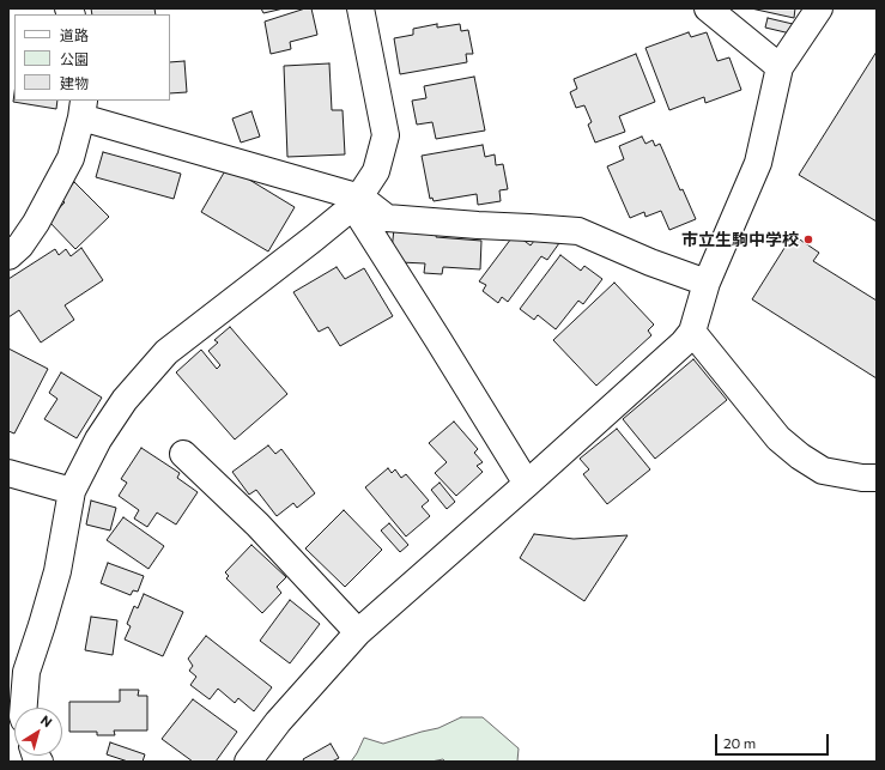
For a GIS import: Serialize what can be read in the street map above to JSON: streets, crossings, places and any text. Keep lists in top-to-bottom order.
{
  "places": ["市立生駒中学校"],
  "legend": ["道路", "公園", "建物"],
  "scale_bar": "20 m",
  "north": "top right"
}
